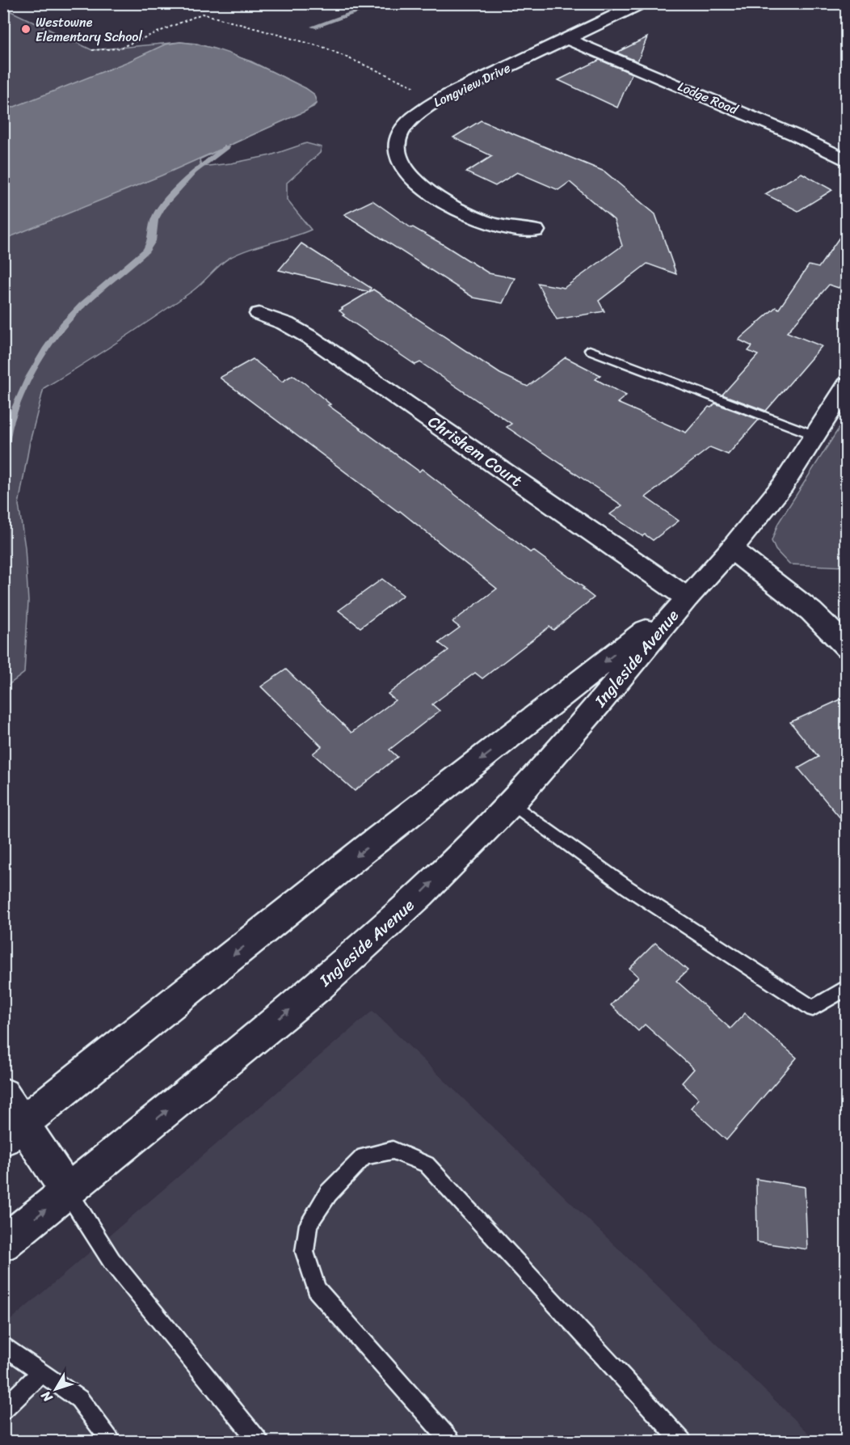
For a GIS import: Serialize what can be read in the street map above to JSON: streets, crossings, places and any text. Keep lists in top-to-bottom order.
{
  "streets": {
    "street": [
      "Longview Drive",
      "Lodge Road",
      "Chrishem Court",
      "Ingleside Avenue"
    ]
  },
  "crossings": [
    ["Longview Drive", "Lodge Road"],
    ["Chrishem Court", "Ingleside Avenue"]
  ],
  "places": ["Westowne Elementary School"],
  "north": "bottom left"
}
